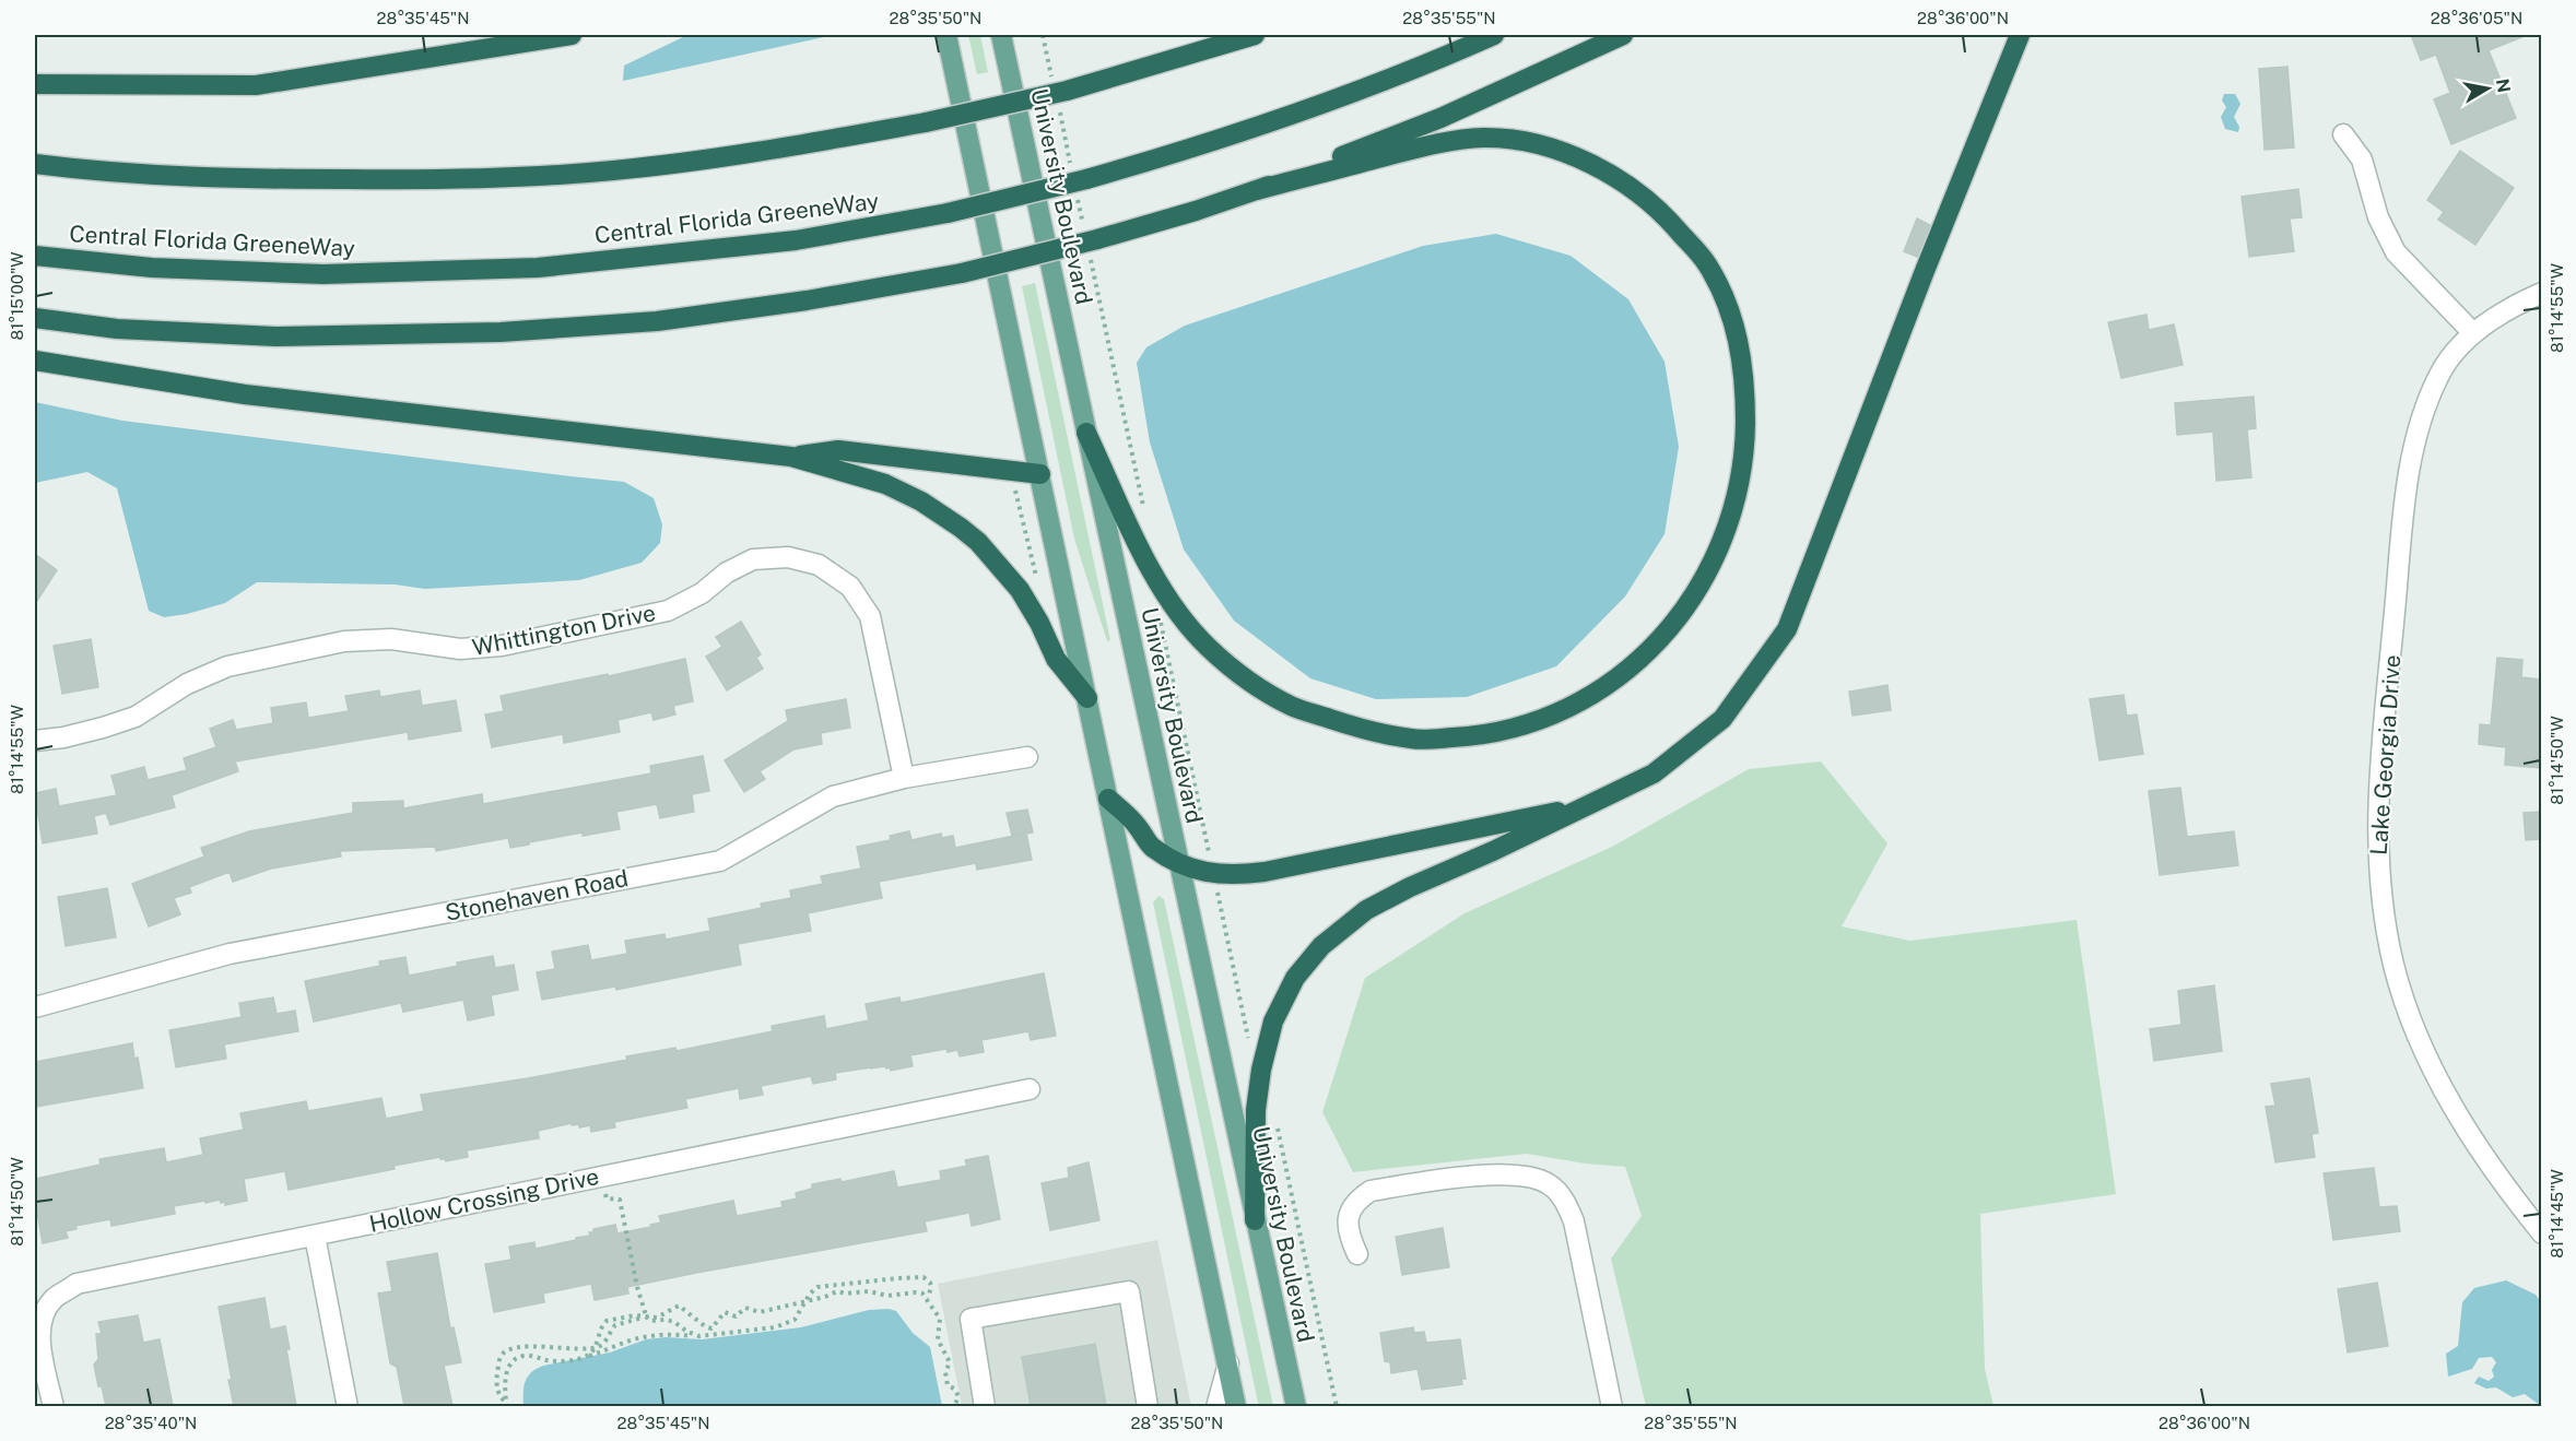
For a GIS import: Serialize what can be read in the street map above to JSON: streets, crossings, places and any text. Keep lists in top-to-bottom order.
{
  "streets": {
    "highway": ["Central Florida GreeneWay"],
    "main road": ["University Boulevard"],
    "street": [
      "Whittington Drive",
      "Lake Georgia Drive",
      "Stonehaven Road",
      "Hollow Crossing Drive"
    ]
  },
  "crossings": [
    ["Whittington Drive", "Stonehaven Road"]
  ],
  "north": "right",
  "coordinates": [
    "28°35'45\"N",
    "28°35'50\"N",
    "28°35'55\"N",
    "28°36'00\"N",
    "28°36'05\"N",
    "81°15'00\"W",
    "81°14'55\"W",
    "81°14'50\"W",
    "81°14'45\"W",
    "28°35'40\"N"
  ]
}
